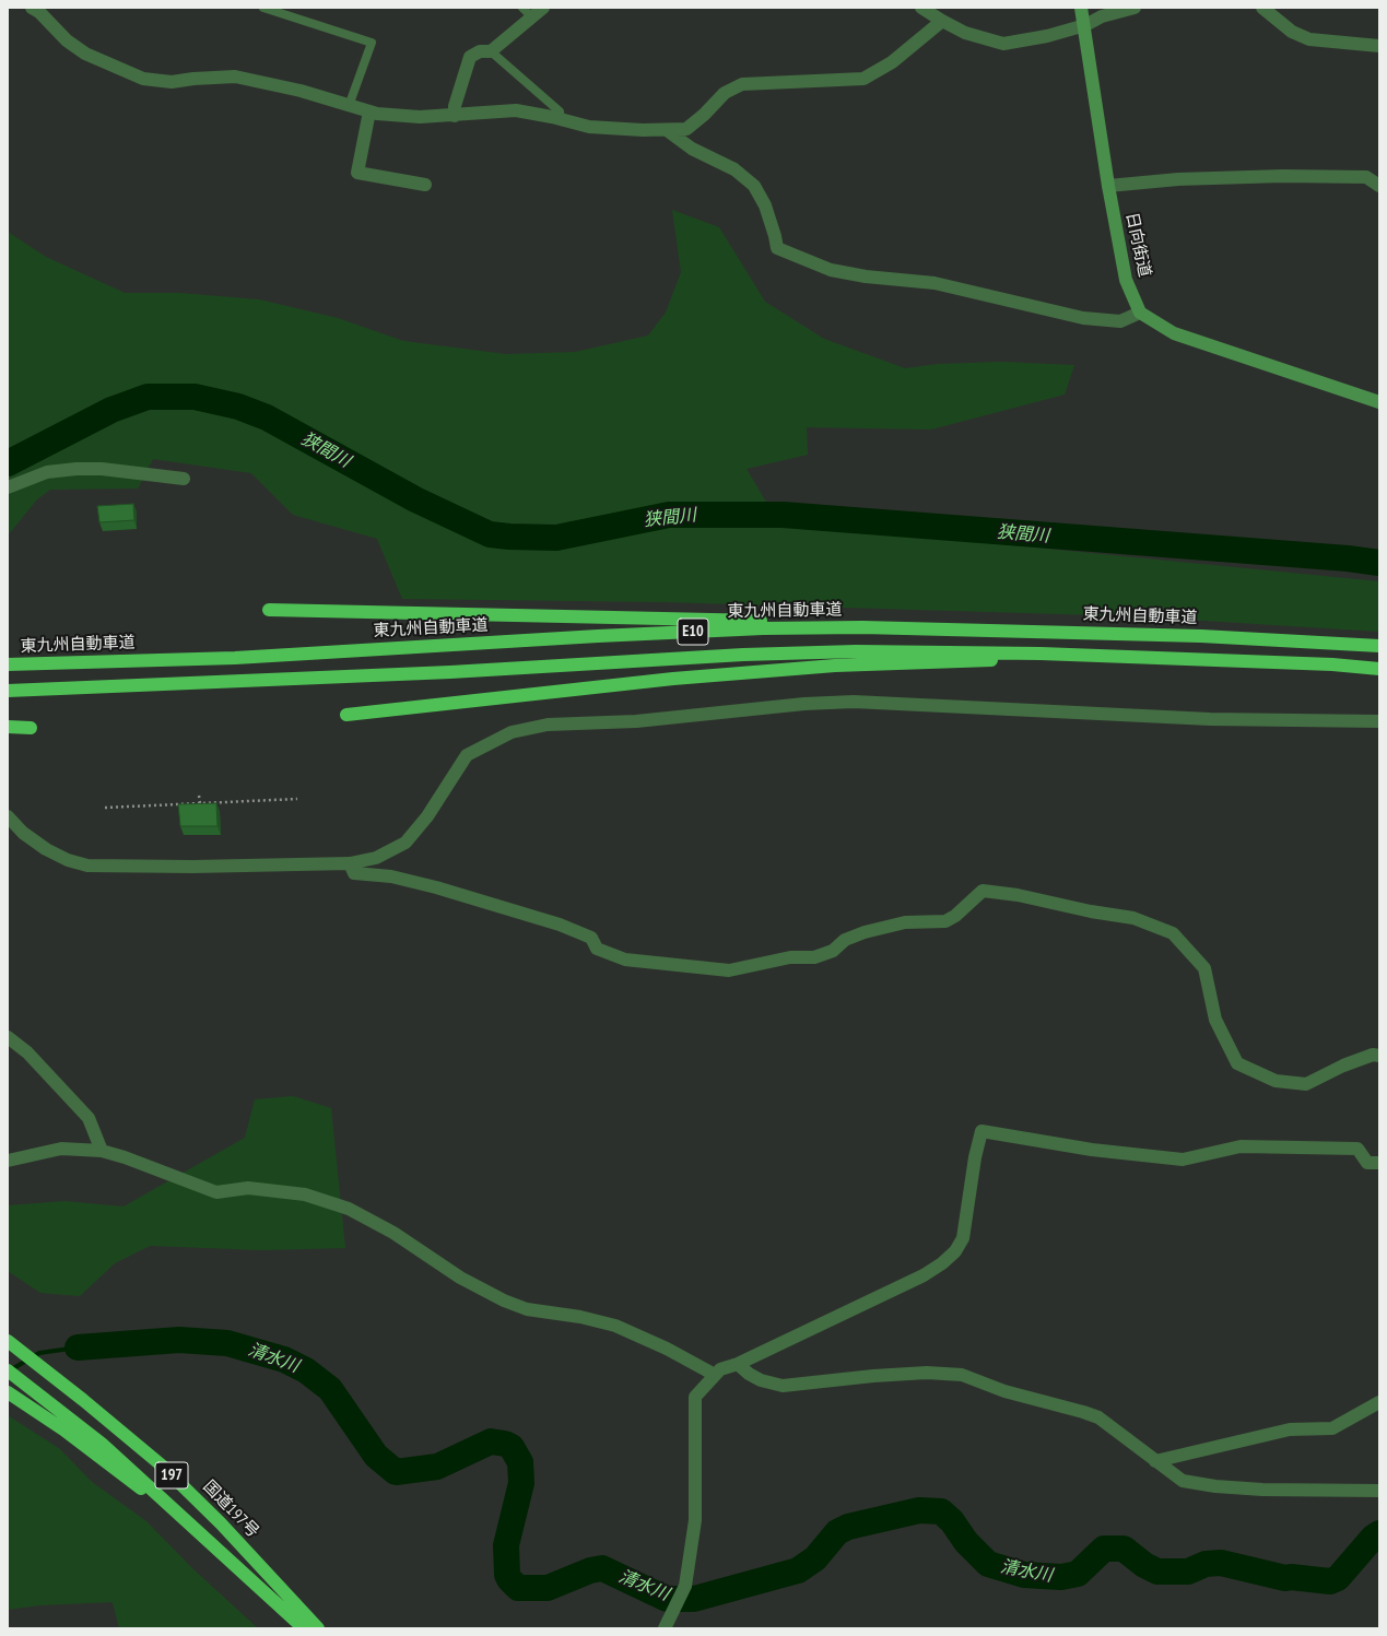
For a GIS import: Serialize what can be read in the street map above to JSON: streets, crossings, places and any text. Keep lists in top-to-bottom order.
{
  "streets": {
    "highway": [
      "東九州自動車道",
      "E10",
      "197",
      "国道197号"
    ],
    "street": ["日向街道"]
  },
  "water": ["狭間川", "清水川"]
}
